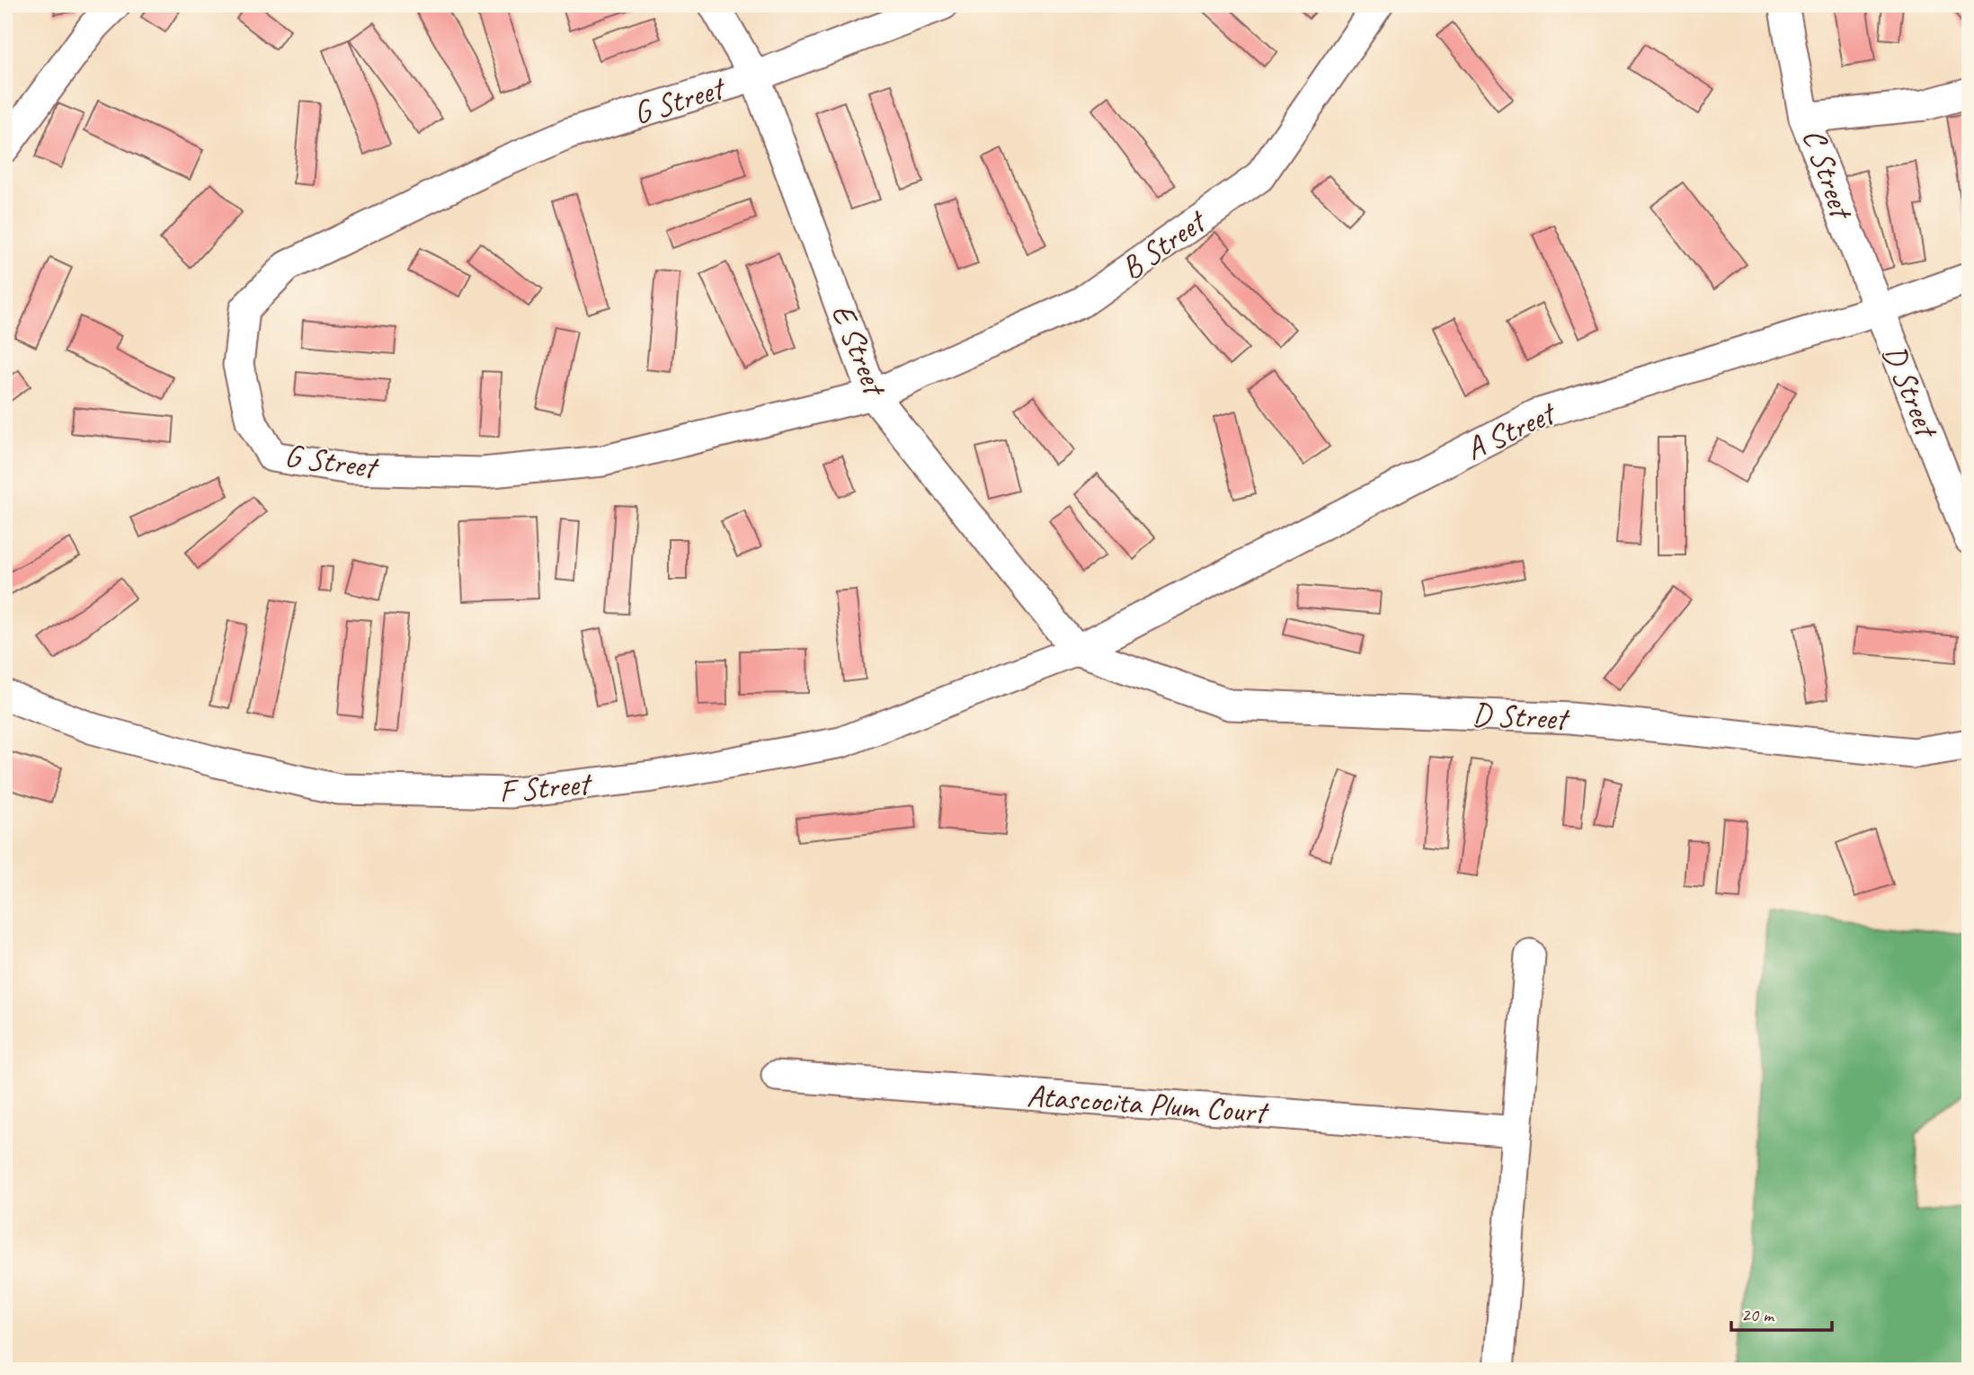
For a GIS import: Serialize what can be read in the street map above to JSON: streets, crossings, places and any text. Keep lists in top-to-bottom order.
{
  "streets": {
    "street": [
      "G Street",
      "C Street",
      "B Street",
      "E Street",
      "D Street",
      "A Street",
      "F Street",
      "Atascocita Plum Court"
    ]
  },
  "crossings": [
    ["G Street", "B Street"],
    ["G Street", "E Street"],
    ["C Street", "D Street"],
    ["C Street", "A Street"],
    ["B Street", "E Street"],
    ["E Street", "D Street"],
    ["E Street", "A Street"],
    ["E Street", "F Street"],
    ["D Street", "A Street"],
    ["D Street", "F Street"],
    ["A Street", "F Street"]
  ],
  "scale_bar": "20 m"
}
